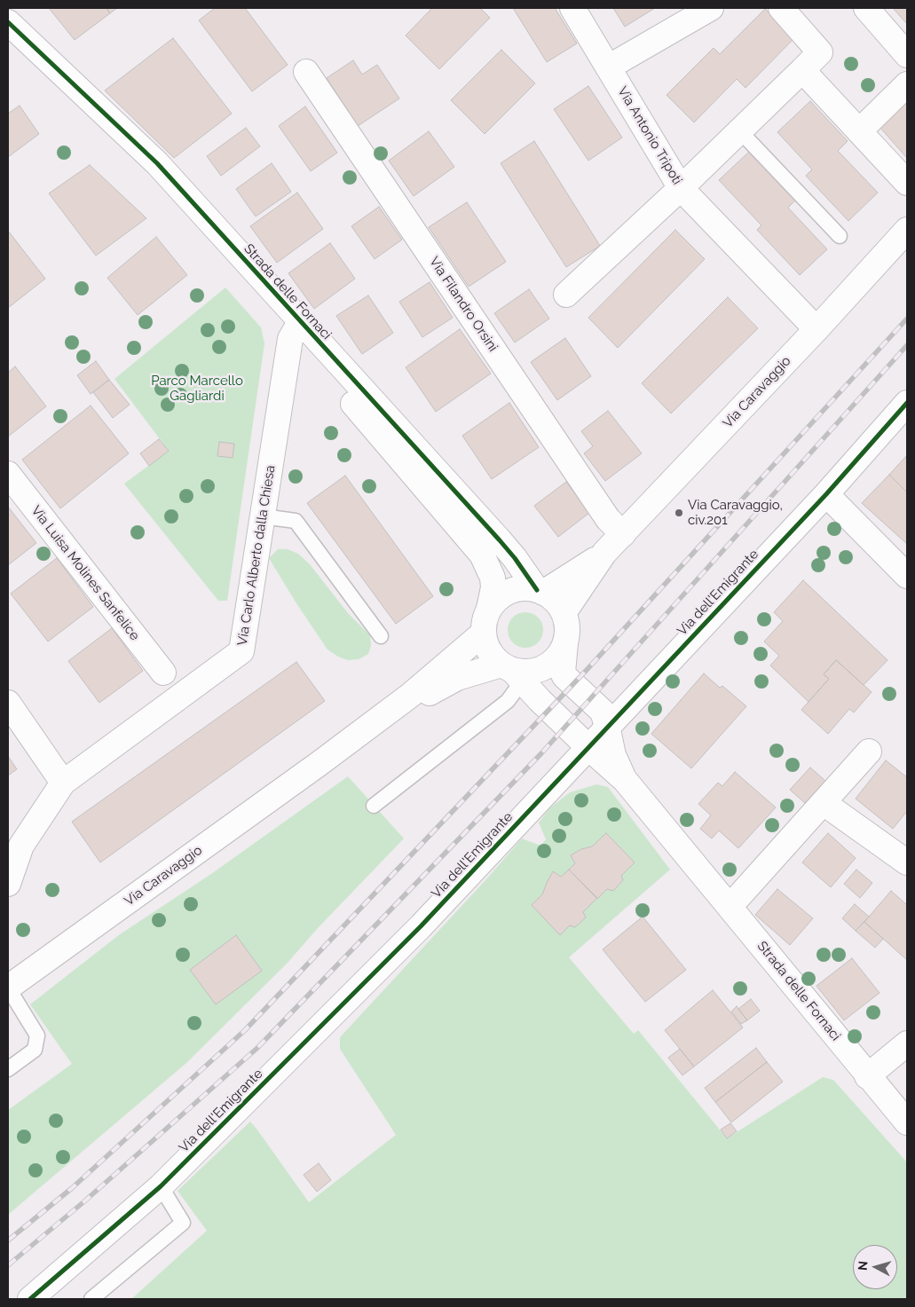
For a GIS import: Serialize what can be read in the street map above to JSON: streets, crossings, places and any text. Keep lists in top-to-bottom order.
{
  "streets": {
    "street": [
      "Via Antonio Tripoti",
      "Strada delle Fornaci",
      "Via Filandro Orsini",
      "Via Caravaggio",
      "Via Carlo Alberto dalla Chiesa",
      "Via Luisa Molines Sanfelice",
      "Via dell'Emigrante"
    ]
  },
  "crossings": [
    ["Via Antonio Tripoti", "Via Caravaggio"],
    ["Strada delle Fornaci", "Via Caravaggio"],
    ["Strada delle Fornaci", "Via Carlo Alberto dalla Chiesa"],
    ["Strada delle Fornaci", "Via dell'Emigrante"],
    ["Via Filandro Orsini", "Via Caravaggio"]
  ],
  "parks": ["Parco Marcello Gagliardi"],
  "places": ["Via Caravaggio, civ.201"],
  "north": "left"
}
